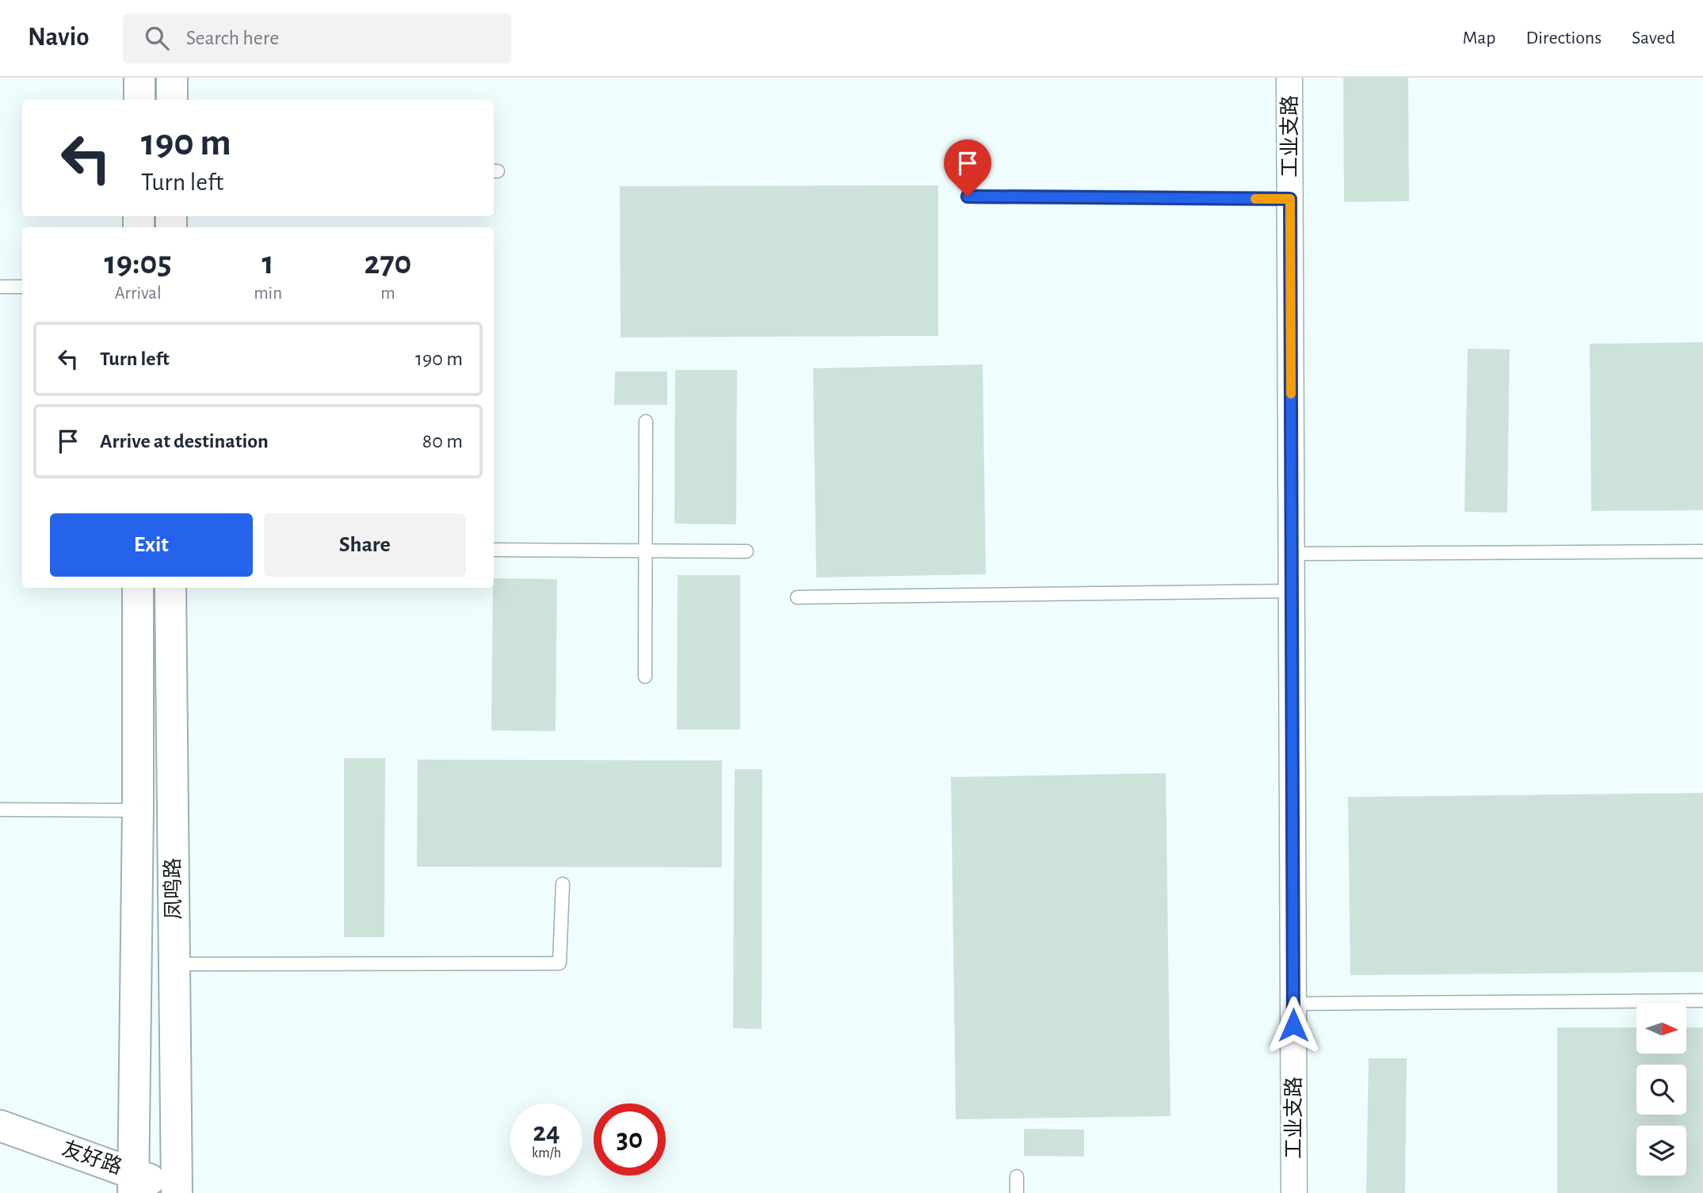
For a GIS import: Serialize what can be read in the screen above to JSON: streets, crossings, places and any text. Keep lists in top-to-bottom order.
{
  "streets": {
    "street": ["工业支路", "凤鸣路", "友好路"]
  },
  "crossings": [
    ["凤鸣路", "友好路"]
  ],
  "north": "right",
  "page": {
    "header": "Navio",
    "search": "Search here",
    "nav": ["Map", "Directions", "Saved"],
    "turn": ["190 m", "Turn left"],
    "eta": [
      "19:05",
      "Arrival",
      "1",
      "min",
      "270",
      "m"
    ],
    "list": [
      {
        "name": "Turn left",
        "value": "190 m"
      },
      {
        "name": "Arrive at destination",
        "value": "80 m"
      }
    ],
    "buttons": ["Exit", "Share"],
    "speed": "24 km/h",
    "limit": "30"
  }
}
